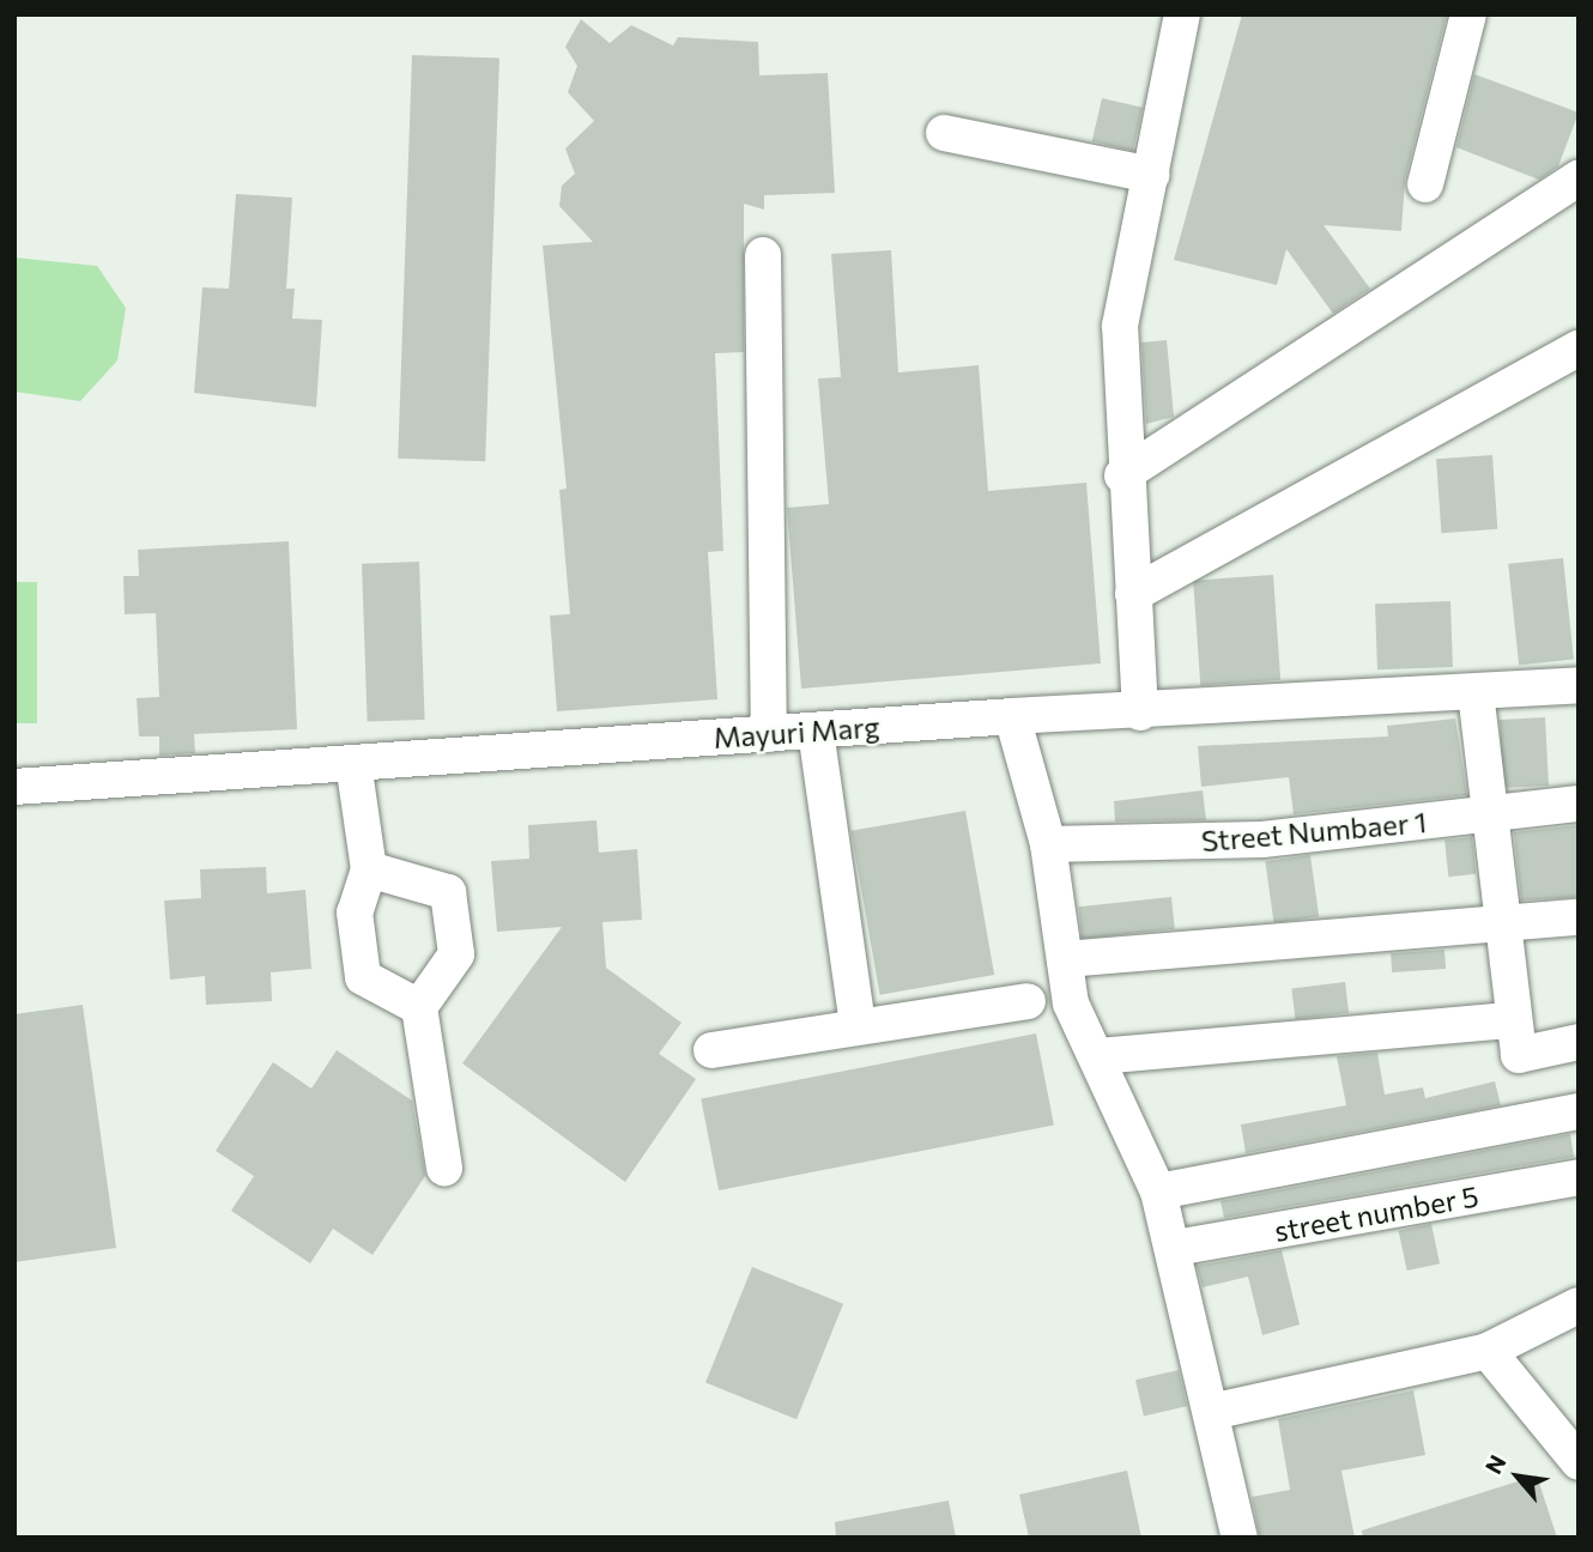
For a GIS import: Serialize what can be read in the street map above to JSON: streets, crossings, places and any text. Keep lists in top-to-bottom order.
{
  "streets": {
    "street": ["Mayuri Marg", "Street Numbaer 1", "street number 5"]
  },
  "north": "top left"
}
